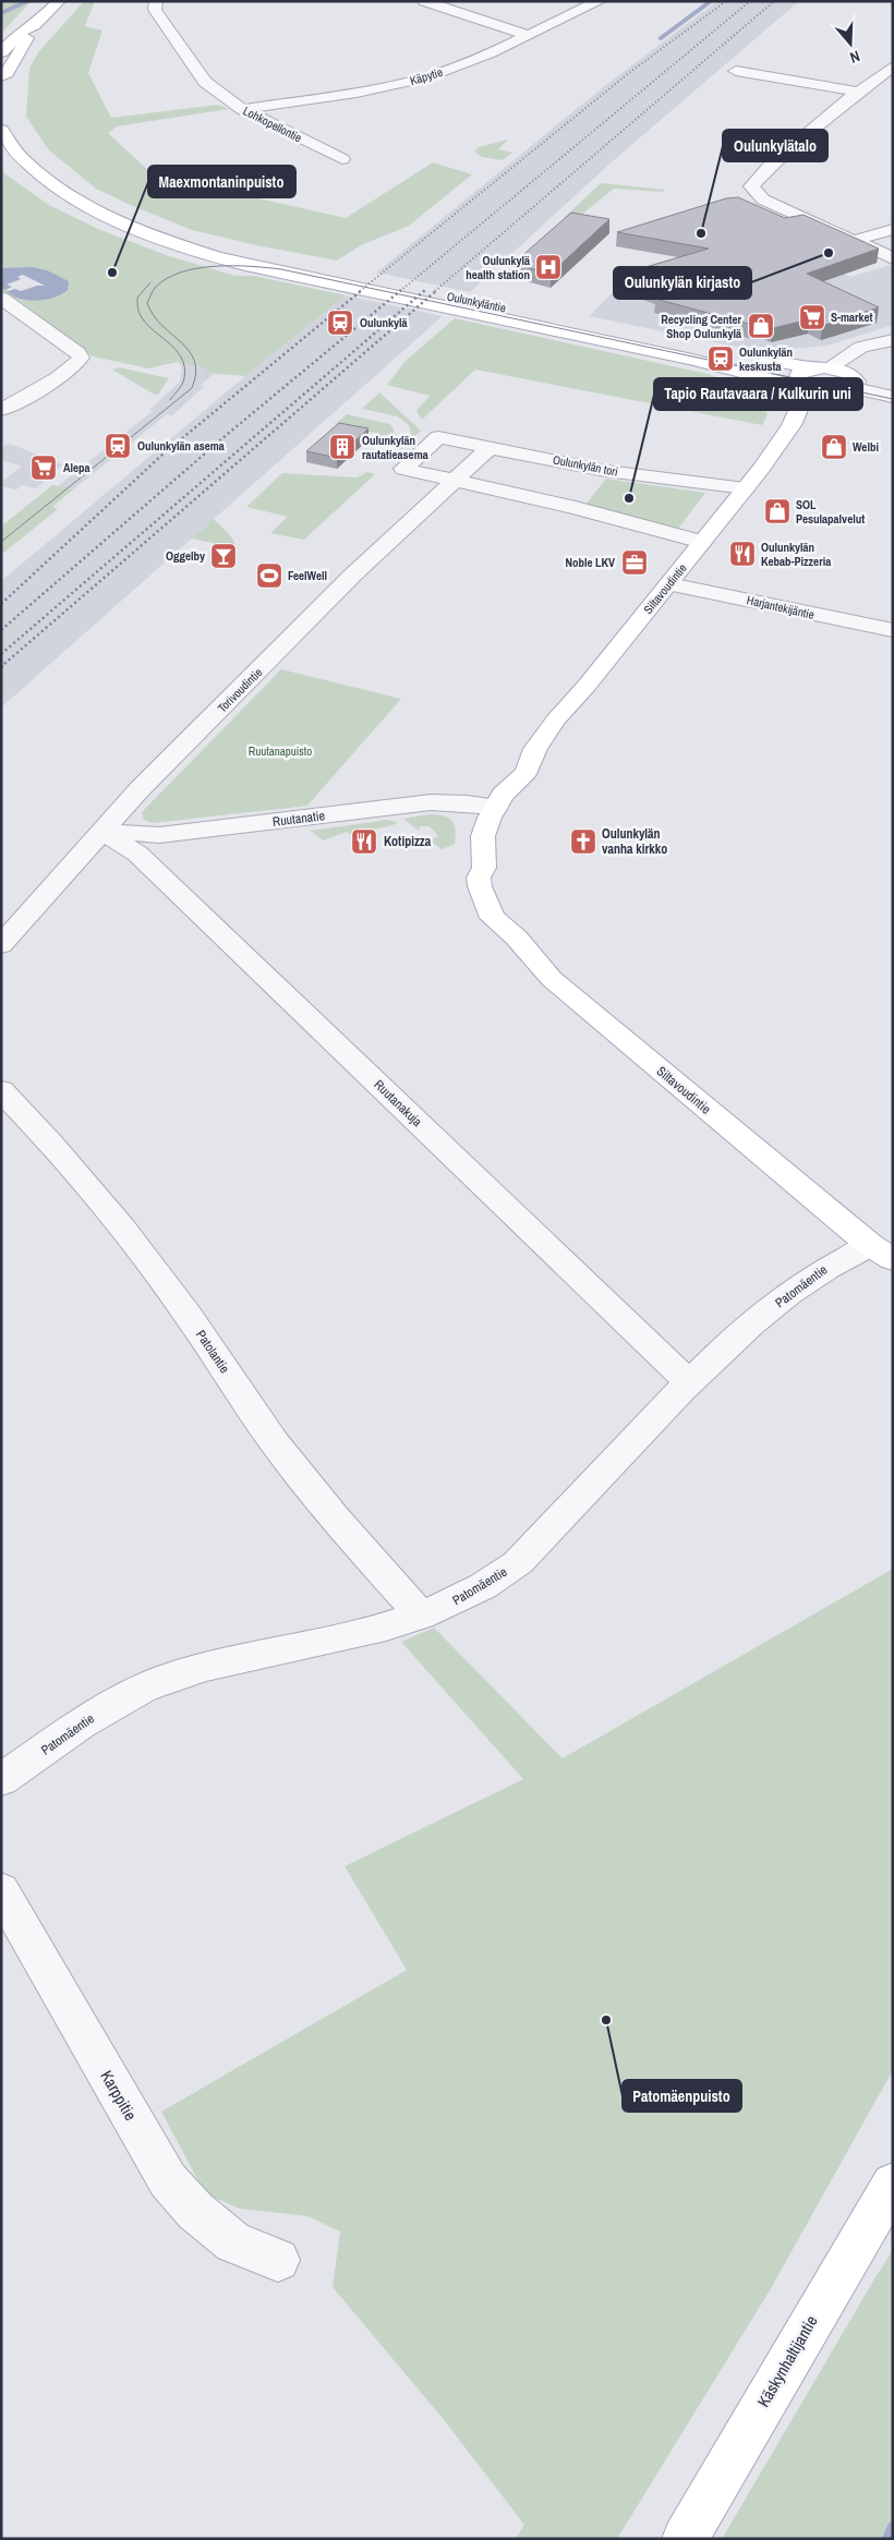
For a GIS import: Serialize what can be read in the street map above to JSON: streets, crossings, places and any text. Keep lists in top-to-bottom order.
{
  "streets": {
    "main road": ["Oulunkyläntie", "Siltavoudintie", "Käskynhaltijantie"],
    "street": [
      "Käpytie",
      "Lohkopellontie",
      "Oulunkylän tori",
      "Harjantekijäntie",
      "Torivoudintie",
      "Ruutanatie",
      "Ruutanakuja",
      "Patomäentie",
      "Patolantie",
      "Karppitie"
    ]
  },
  "crossings": [
    ["Käpytie", "Lohkopellontie"],
    ["Oulunkyläntie", "Siltavoudintie"],
    ["Oulunkylän tori", "Siltavoudintie"],
    ["Oulunkylän tori", "Torivoudintie"],
    ["Siltavoudintie", "Harjantekijäntie"],
    ["Siltavoudintie", "Ruutanatie"],
    ["Siltavoudintie", "Patomäentie"],
    ["Torivoudintie", "Ruutanatie"],
    ["Torivoudintie", "Ruutanakuja"],
    ["Ruutanatie", "Ruutanakuja"],
    ["Ruutanakuja", "Patomäentie"],
    ["Patomäentie", "Patolantie"]
  ],
  "parks": ["Ruutanapuisto"],
  "places": {
    "other": [
      "Oulunkylätalo",
      "Oulunkylän kirjasto",
      "Maexmontaninpuisto",
      "Tapio Rautavaara / Kulkurin uni",
      "Patomäenpuisto"
    ],
    "hospital": ["Oulunkylä health station"],
    "supermarket": ["S-market", "Alepa"],
    "station": ["Oulunkylä", "Oulunkylän keskusta", "Oulunkylän asema"],
    "shop": ["Recycling Center Shop Oulunkylä", "Welbi", "SOL Pesulapalvelut"],
    "building": ["Oulunkylän rautatieasema"],
    "restaurant": ["Oulunkylän Kebab-Pizzeria", "Kotipizza"],
    "bar": ["Oggelby"],
    "office": ["Noble LKV"],
    "sports": ["FeelWell"],
    "church": ["Oulunkylän vanha kirkko"]
  },
  "north": "bottom"
}
